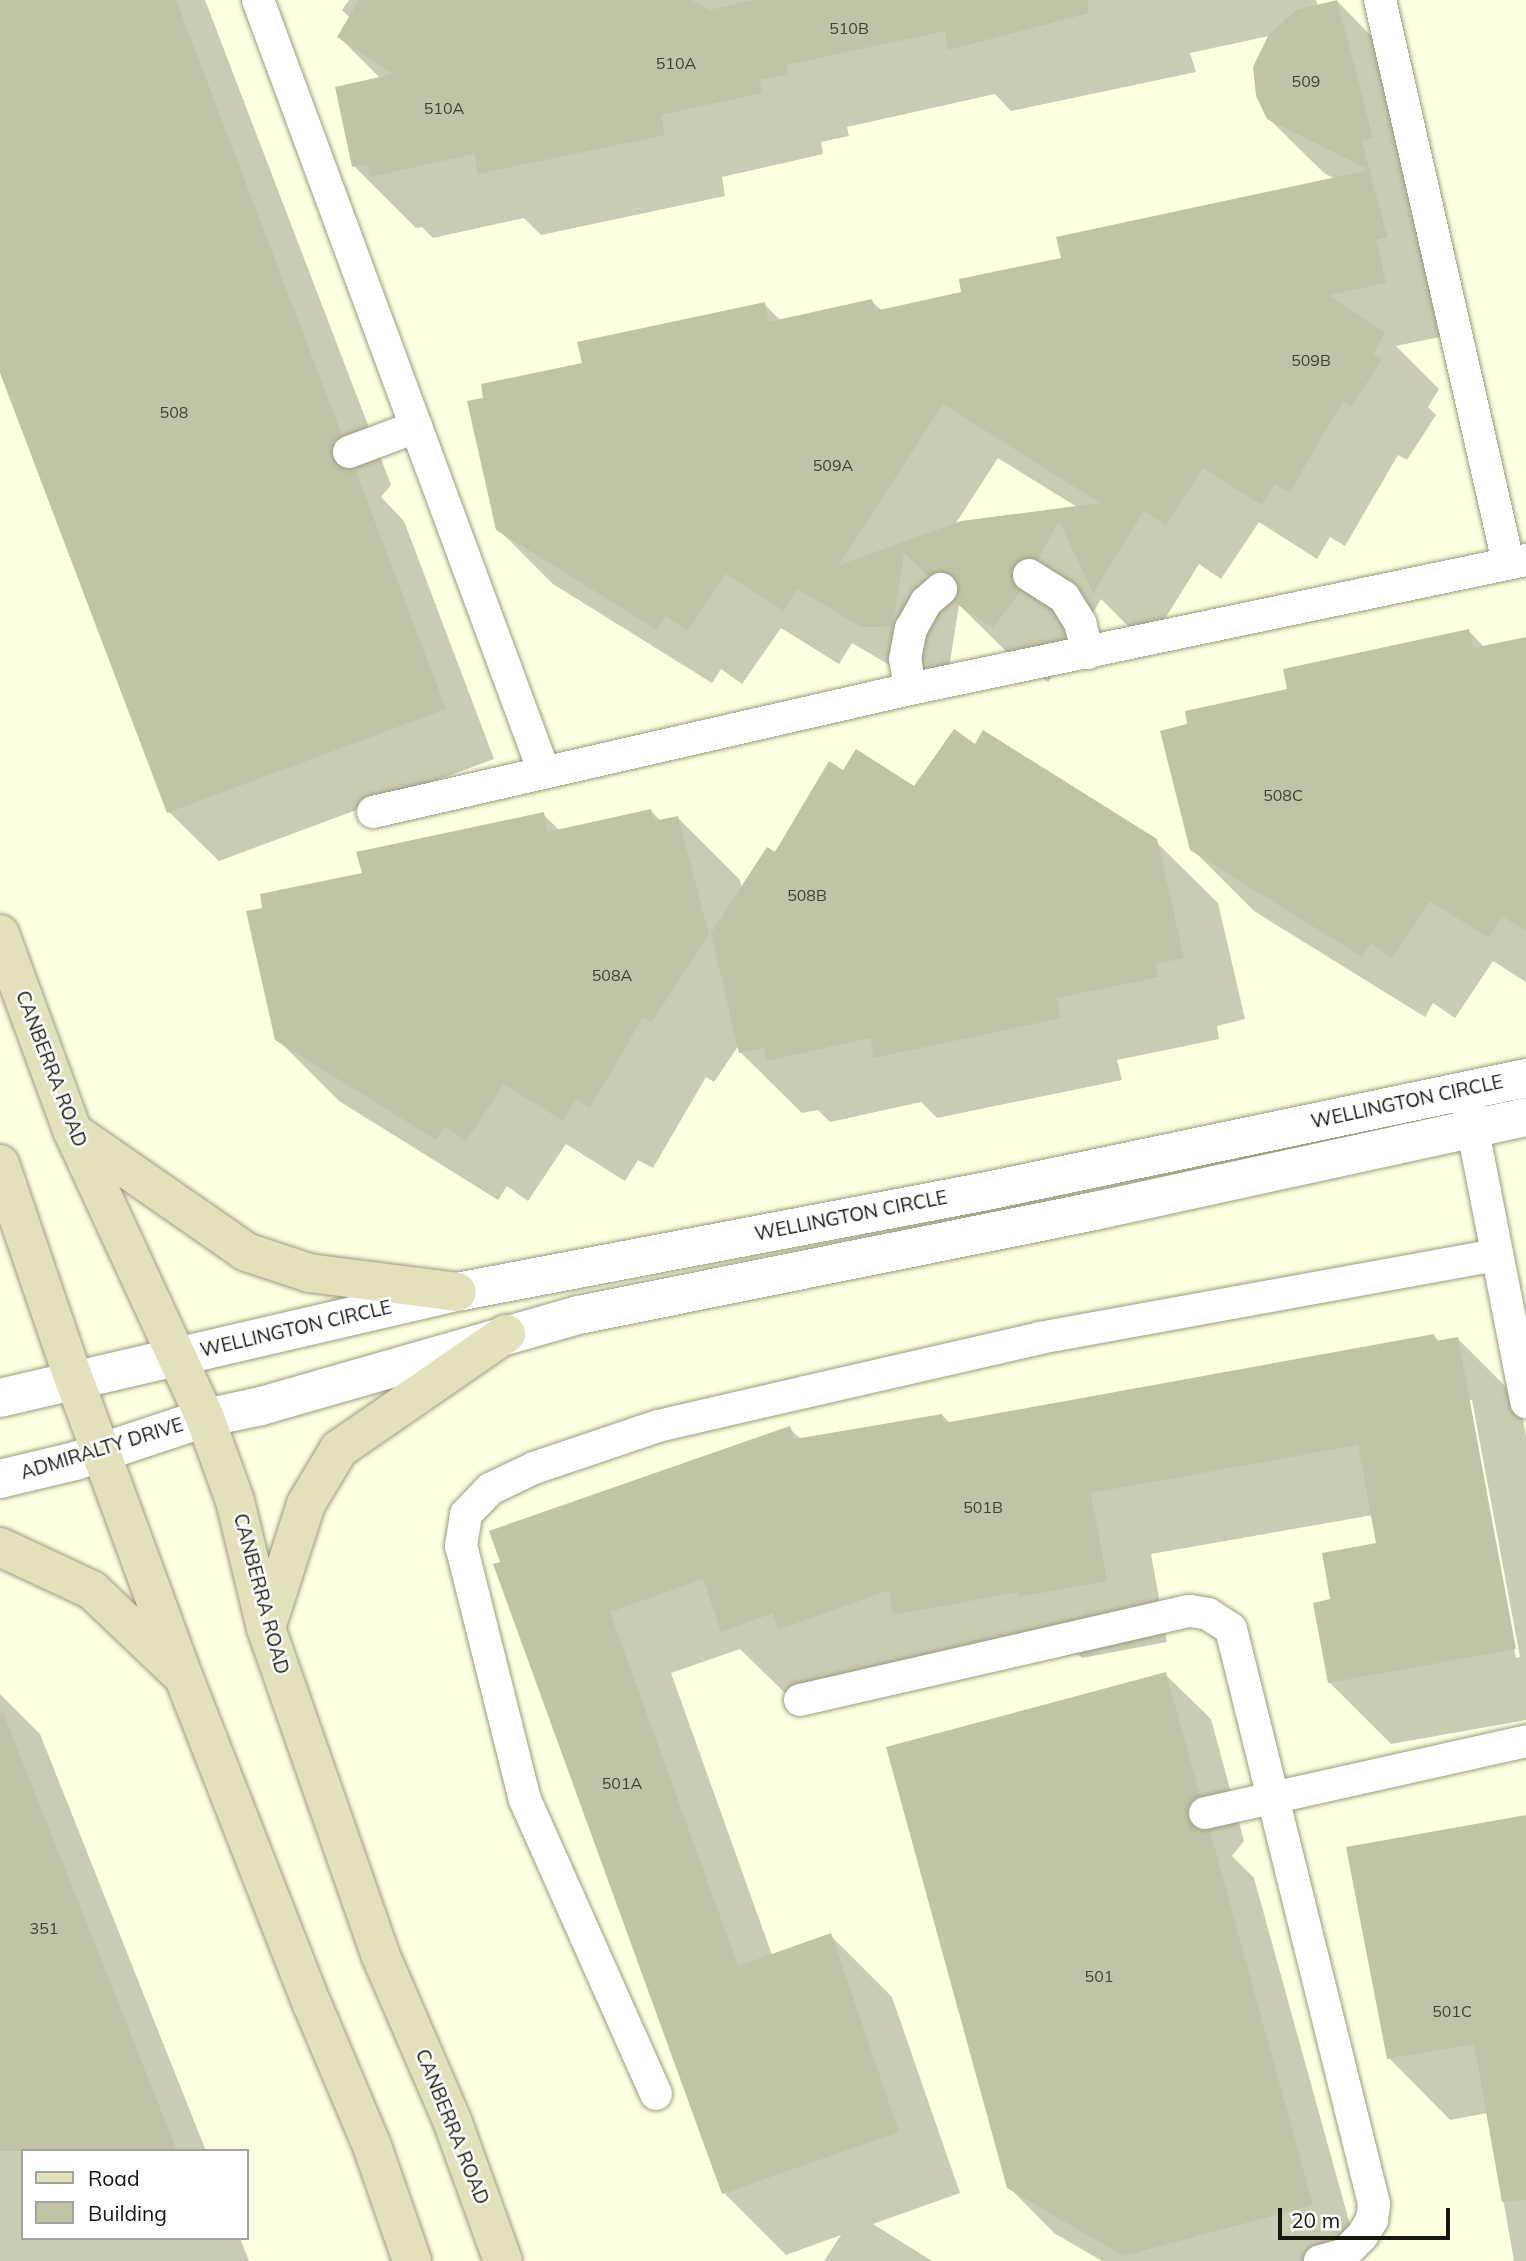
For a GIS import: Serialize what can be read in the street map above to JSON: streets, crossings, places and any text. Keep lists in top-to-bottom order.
{
  "streets": {
    "main road": ["CANBERRA ROAD"],
    "street": ["WELLINGTON CIRCLE", "ADMIRALTY DRIVE"]
  },
  "crossings": [
    ["CANBERRA ROAD", "WELLINGTON CIRCLE"],
    ["CANBERRA ROAD", "ADMIRALTY DRIVE"],
    ["WELLINGTON CIRCLE", "ADMIRALTY DRIVE"]
  ],
  "house_numbers": [
    "510B",
    "510A",
    "509",
    "510A",
    "509B",
    "508",
    "509A",
    "508C",
    "508B",
    "508A",
    "501B",
    "501A",
    "351",
    "501",
    "501C"
  ],
  "legend": ["Road", "Building"],
  "scale_bar": "20 m"
}
